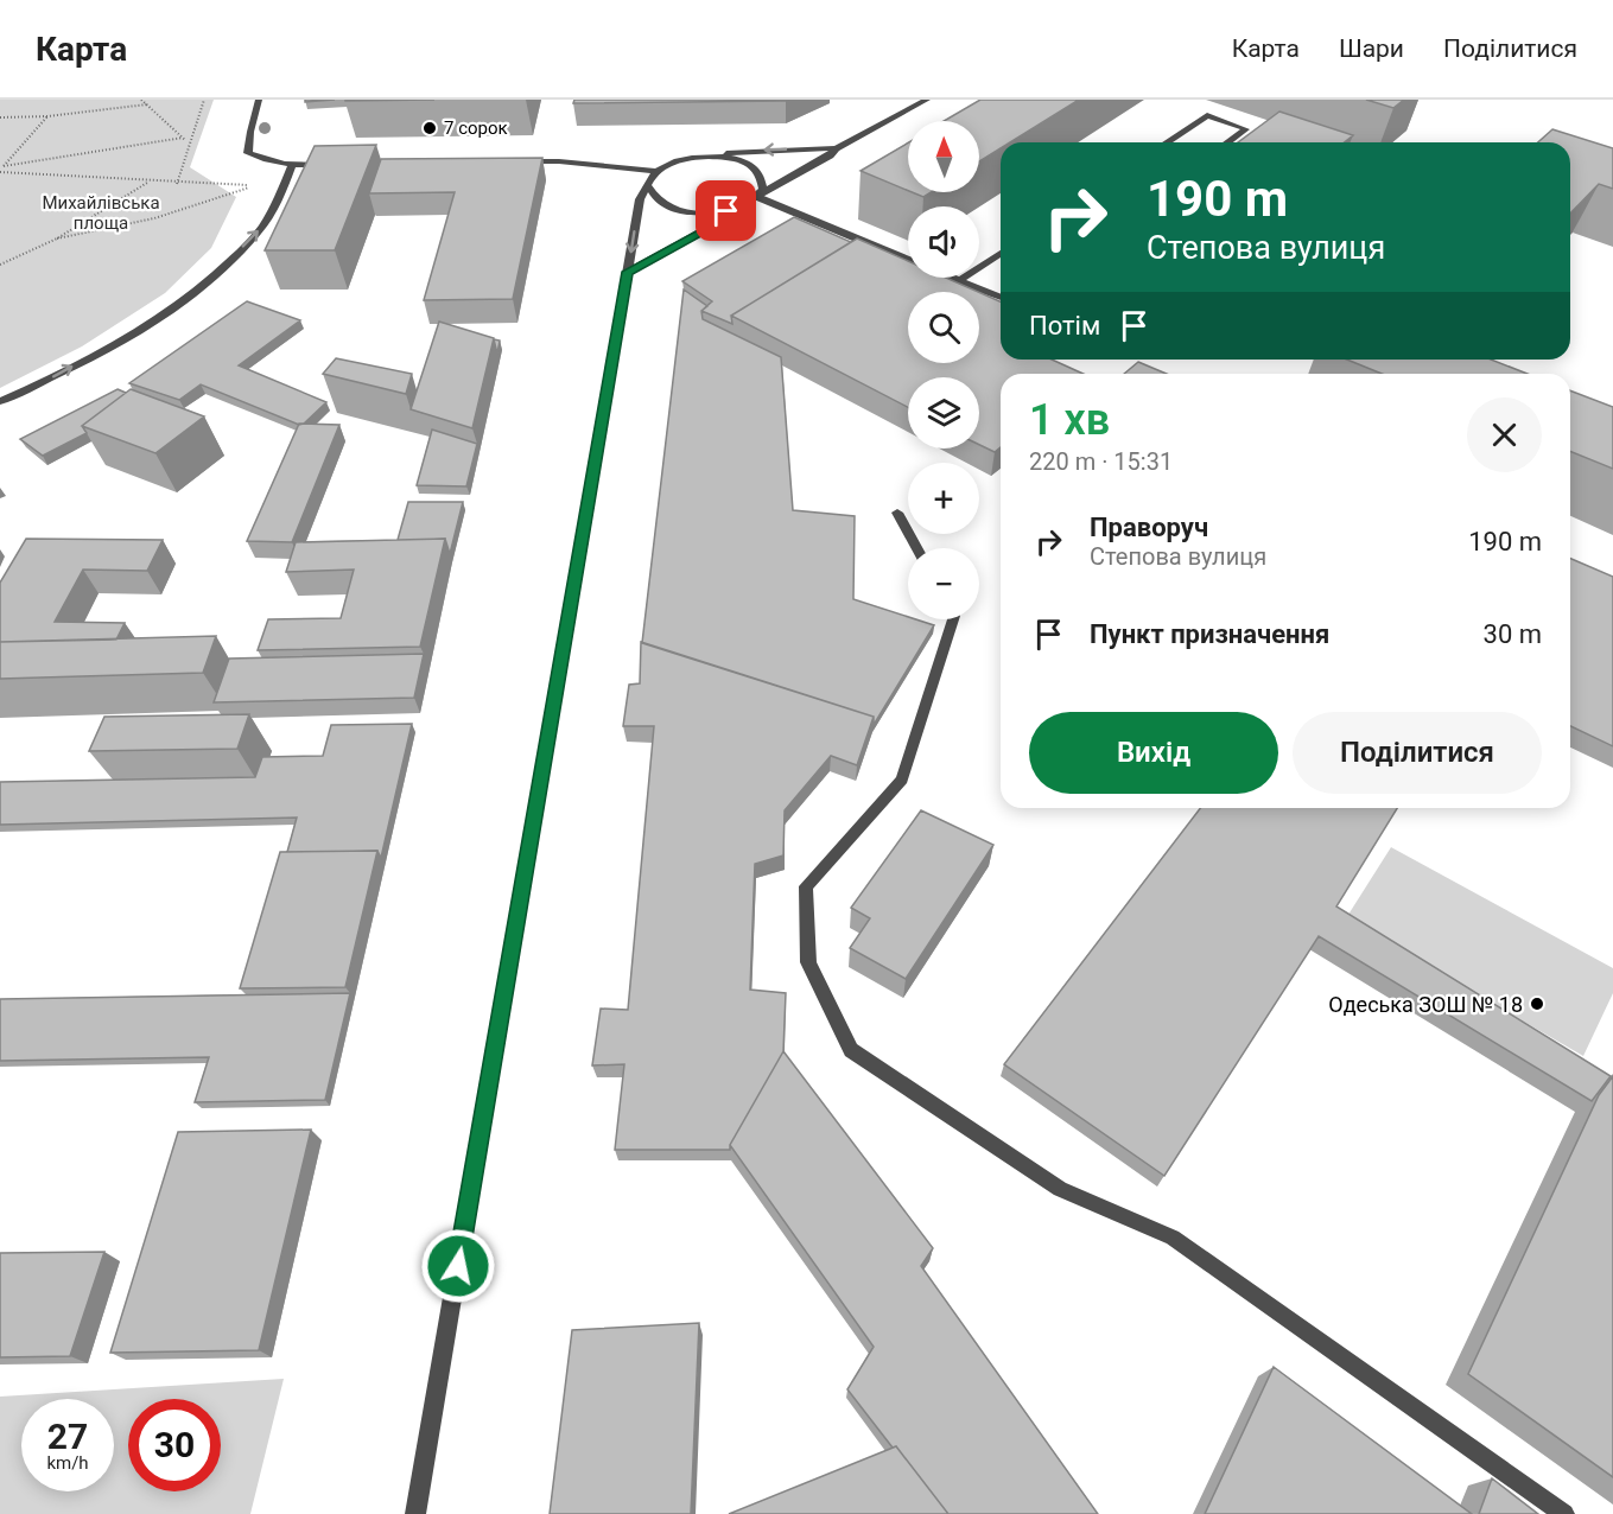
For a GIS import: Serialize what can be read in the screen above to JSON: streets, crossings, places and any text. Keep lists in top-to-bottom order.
{
  "parks": ["Михайлівська площа"],
  "places": ["7 сорок", "Одеська ЗОШ № 18"],
  "north": "top",
  "page": {
    "header": "Карта",
    "nav": ["Карта", "Шари", "Поділитися"],
    "map_buttons": ["+", "−"],
    "turn": ["190 m", "Степова вулиця"],
    "then": "Потім",
    "heading": ["1 хв", "220 m · 15:31"],
    "list": [
      {
        "name": "Праворуч",
        "note": "Степова вулиця",
        "value": "190 m"
      },
      {
        "name": "Пункт призначення",
        "value": "30 m"
      }
    ],
    "buttons": ["Вихід", "Поділитися"],
    "speed": "27 km/h",
    "limit": "30"
  }
}
